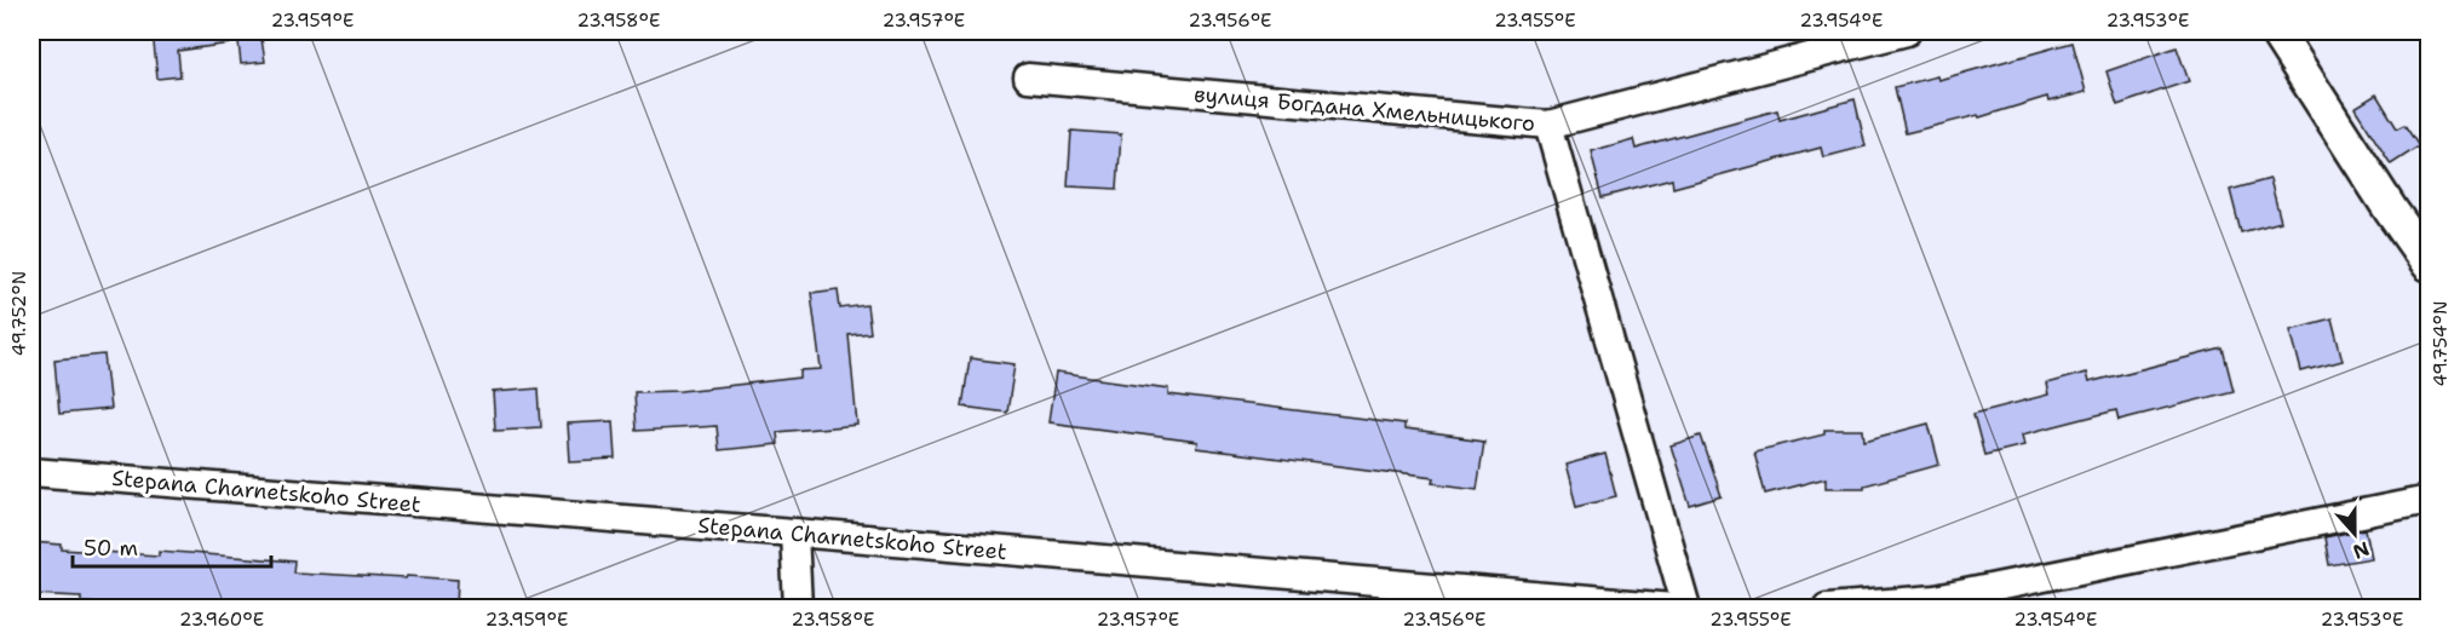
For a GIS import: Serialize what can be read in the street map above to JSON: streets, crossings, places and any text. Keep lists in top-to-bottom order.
{
  "streets": {
    "street": ["вулиця Богдана Хмельницького", "Stepana Charnetskoho Street"]
  },
  "scale_bar": "50 m",
  "north": "bottom",
  "coordinates": [
    "23.959°E",
    "23.958°E",
    "23.957°E",
    "23.956°E",
    "23.955°E",
    "23.954°E",
    "23.953°E",
    "49.752°N",
    "49.754°N",
    "23.960°E"
  ]
}
